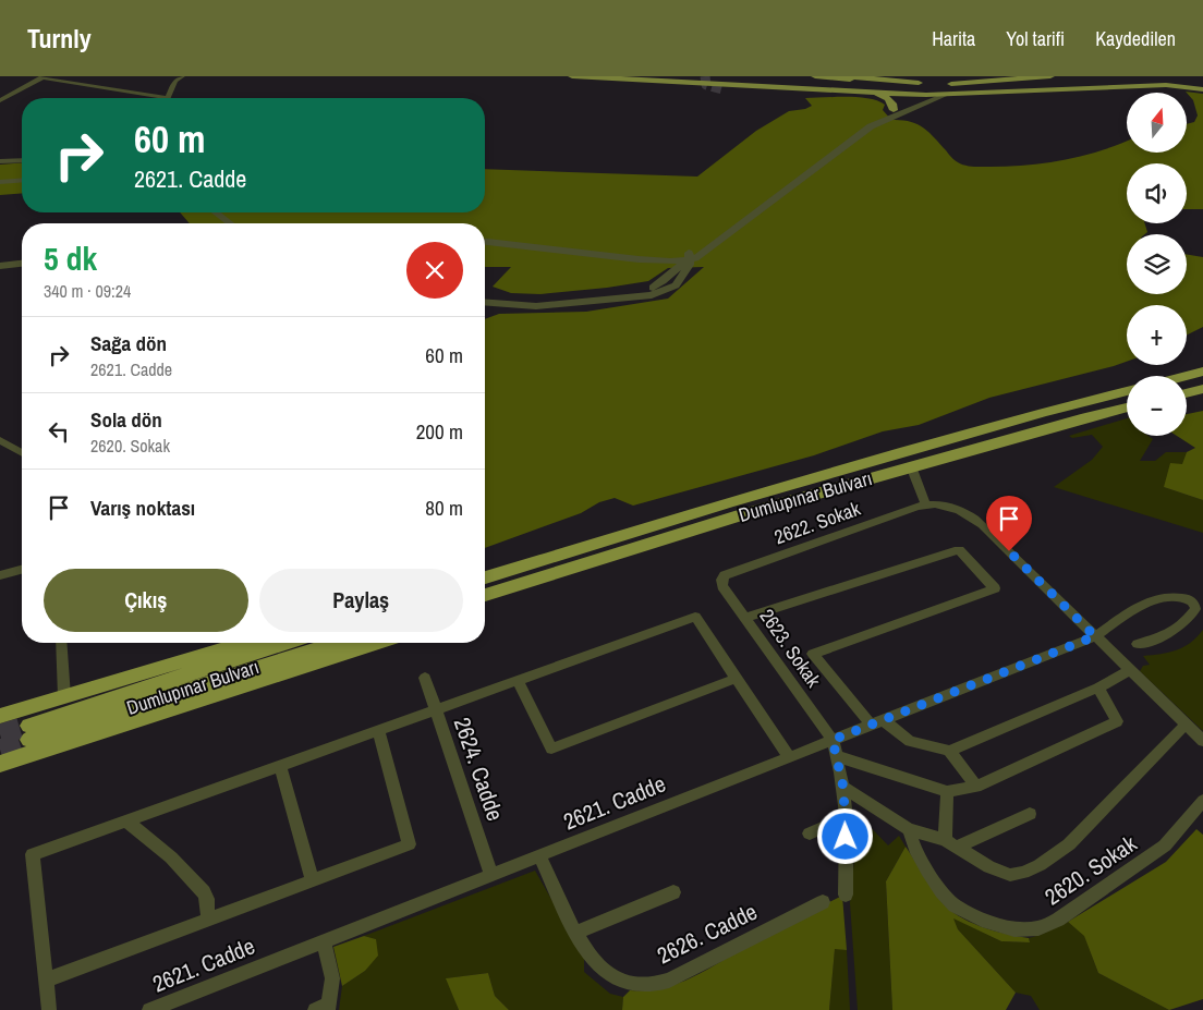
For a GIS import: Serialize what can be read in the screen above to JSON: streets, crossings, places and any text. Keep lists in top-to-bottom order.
{
  "streets": {
    "highway": ["Dumlupınar Bulvarı"],
    "street": [
      "2622. Sokak",
      "2623. Sokak",
      "2624. Cadde",
      "2621. Cadde",
      "2620. Sokak",
      "2626. Cadde"
    ]
  },
  "crossings": [
    ["2622. Sokak", "2623. Sokak"],
    ["2623. Sokak", "2621. Cadde"],
    ["2624. Cadde", "2621. Cadde"]
  ],
  "north": "top",
  "page": {
    "header": "Turnly",
    "nav": ["Harita", "Yol tarifi", "Kaydedilen"],
    "map_buttons": ["+", "−"],
    "turn": ["60 m", "2621. Cadde"],
    "heading": ["5 dk", "340 m · 09:24"],
    "list": [
      {
        "name": "Sağa dön",
        "note": "2621. Cadde",
        "value": "60 m"
      },
      {
        "name": "Sola dön",
        "note": "2620. Sokak",
        "value": "200 m"
      },
      {
        "name": "Varış noktası",
        "value": "80 m"
      }
    ],
    "buttons": ["Çıkış", "Paylaş"]
  }
}
